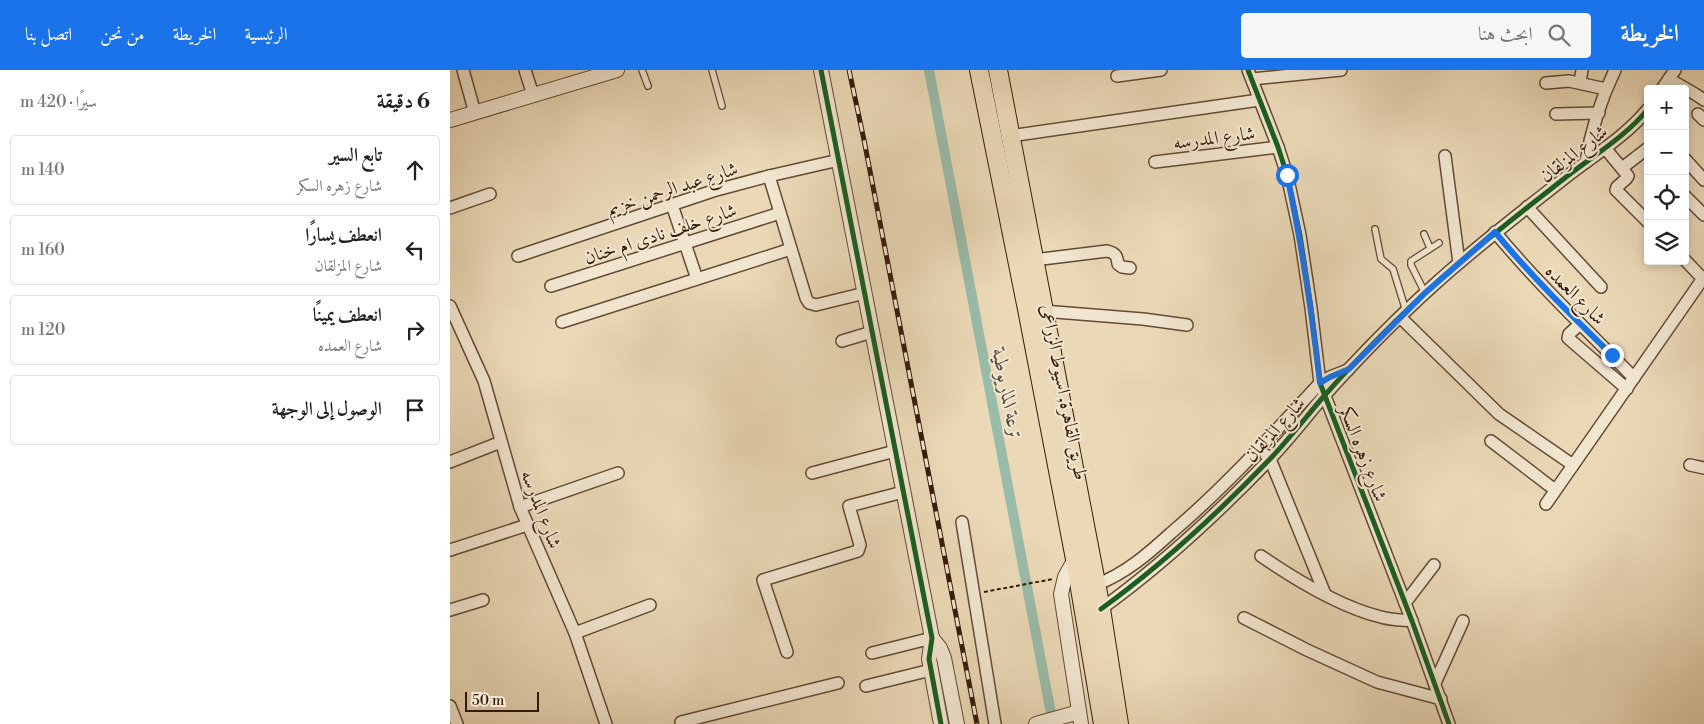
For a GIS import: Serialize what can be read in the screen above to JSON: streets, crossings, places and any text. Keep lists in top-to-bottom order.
{
  "streets": {
    "highway": ["طريق القاهرة, اسيوط الزراعى"],
    "street": [
      "شارع المدرسه",
      "شارع المزلقان",
      "شارع عبد الرحمن خزيم",
      "شارع خلف نادى ام خنان",
      "شارع العمده",
      "شارع زهره السكر"
    ]
  },
  "crossings": [
    ["شارع المدرسه", "شارع زهره السكر"],
    ["شارع المزلقان", "شارع العمده"],
    ["شارع المزلقان", "طريق القاهرة, اسيوط الزراعى"],
    ["شارع المزلقان", "شارع زهره السكر"]
  ],
  "water": ["ترعة الماريوطية"],
  "scale_bar": "50 m",
  "page": {
    "header": "الخريطة",
    "search": "ابحث هنا",
    "nav": [
      "الرئيسية",
      "الخريطة",
      "من نحن",
      "اتصل بنا"
    ],
    "heading": ["6 دقيقة", "سيرًا · 420 m"],
    "map_buttons": ["+", "−"],
    "list": [
      ["تابع السير", "شارع زهره السكر", "140 m"],
      ["انعطف يسارًا", "شارع المزلقان", "160 m"],
      ["انعطف يمينًا", "شارع العمده", "120 m"],
      "الوصول إلى الوجهة"
    ],
    "scale": "50 m"
  }
}
